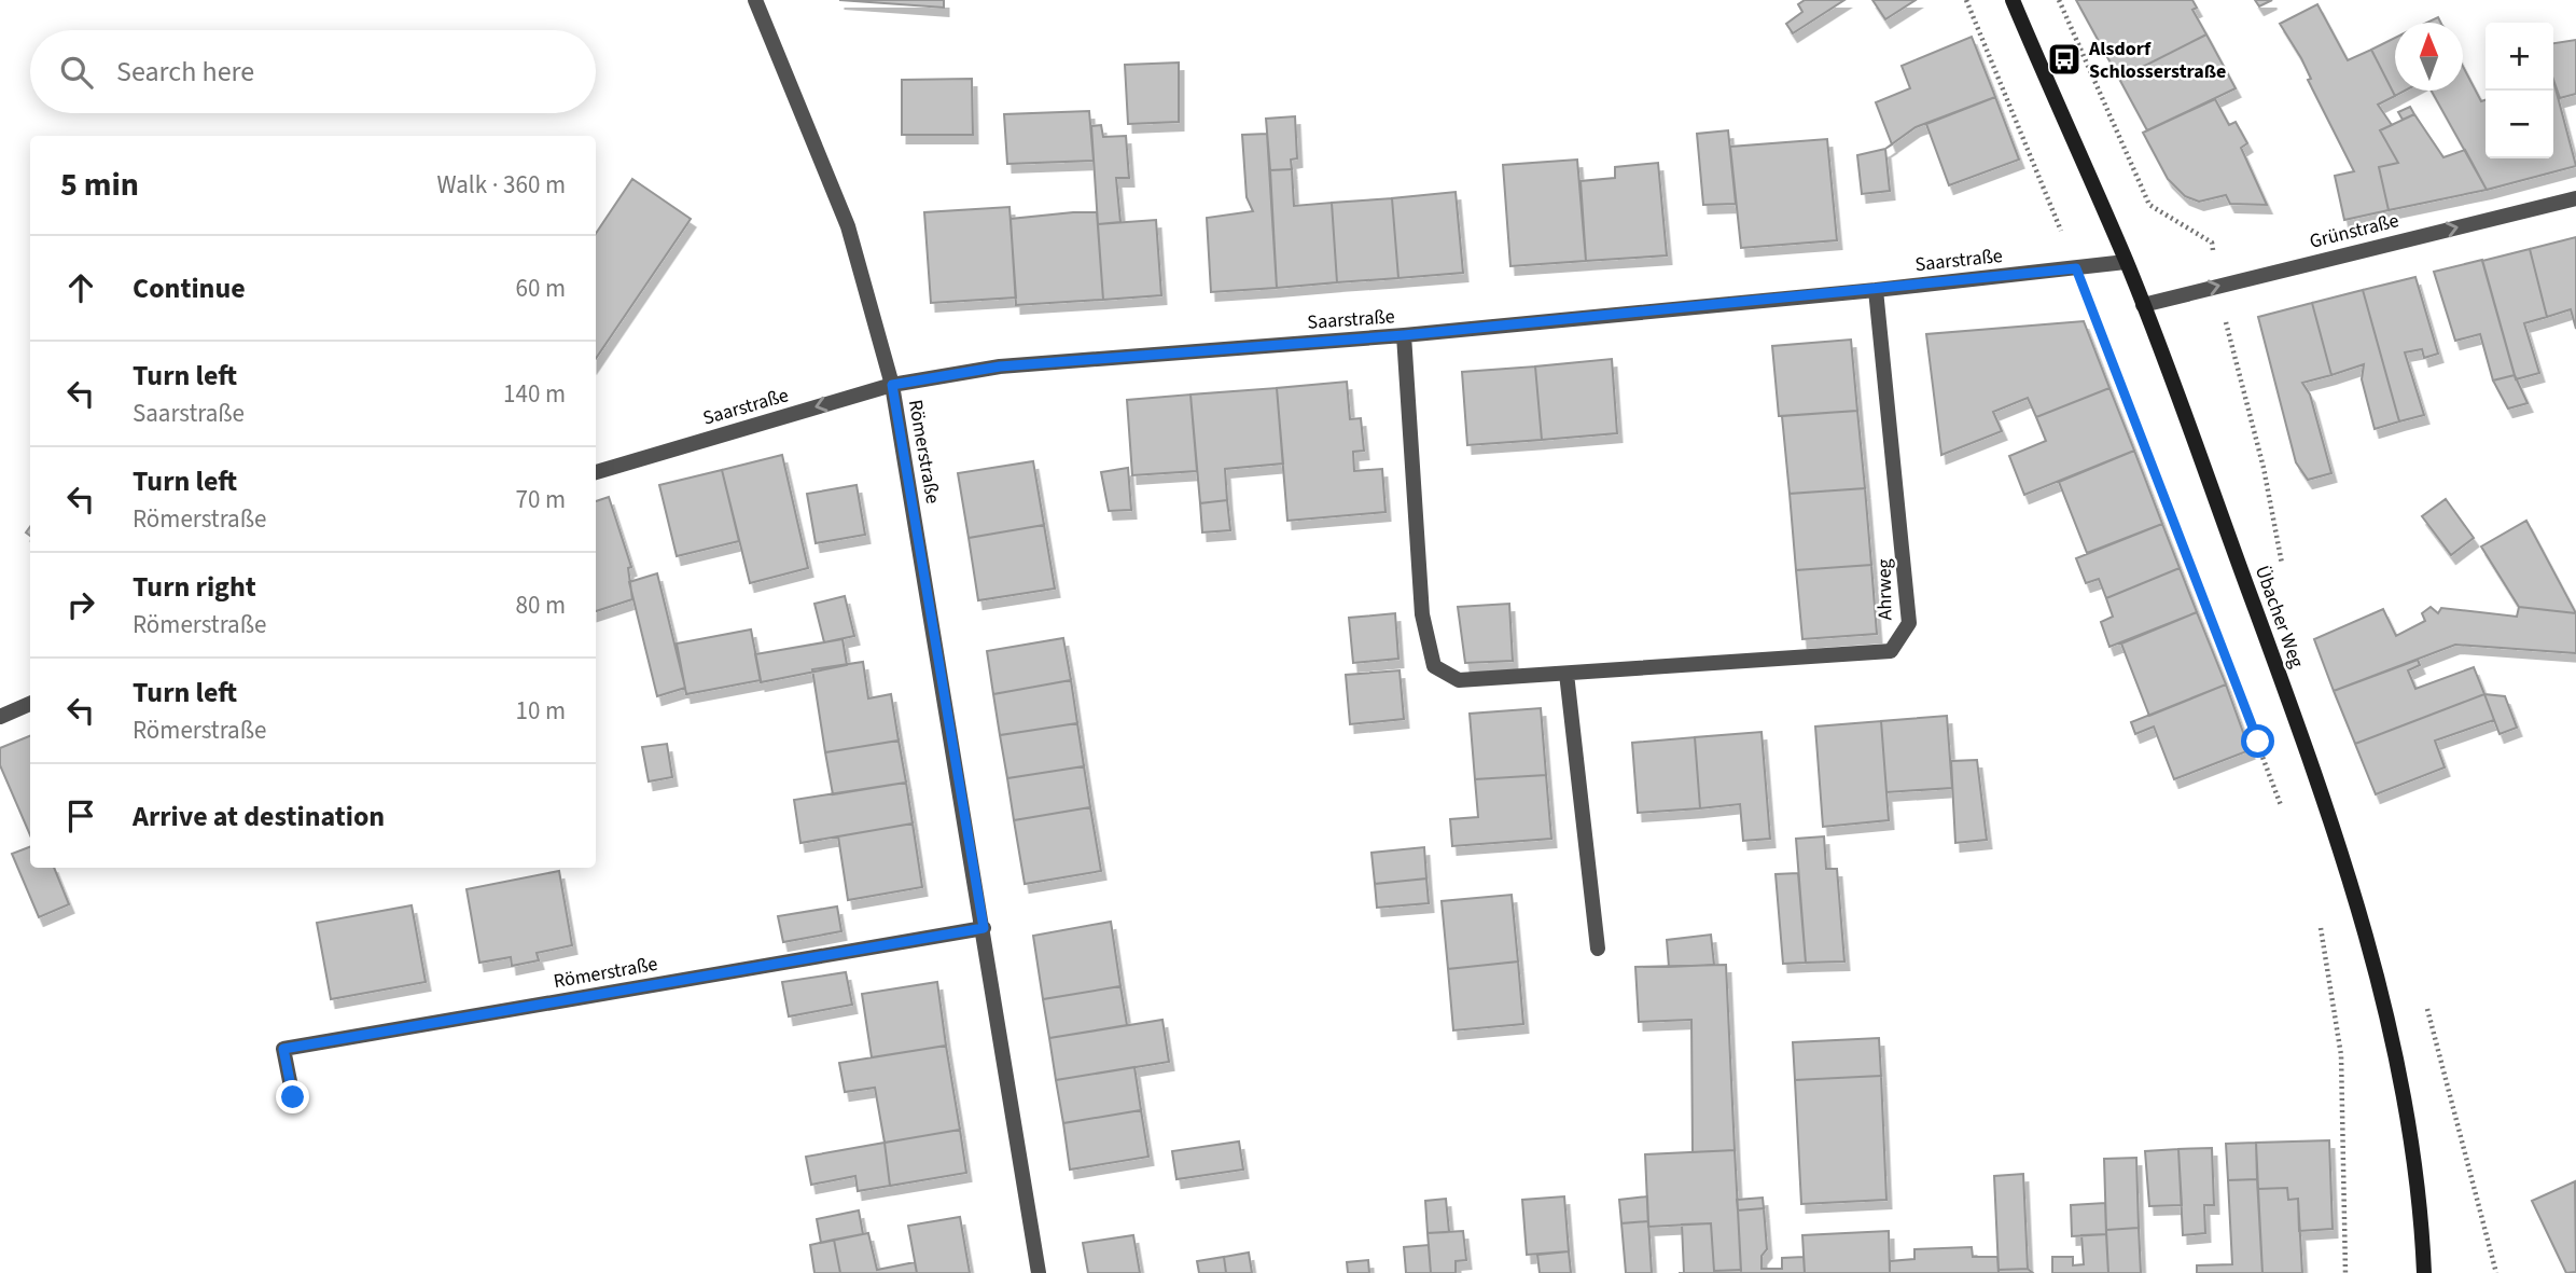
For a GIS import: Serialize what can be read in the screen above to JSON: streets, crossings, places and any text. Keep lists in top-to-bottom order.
{
  "streets": {
    "main road": ["Übacher Weg"],
    "street": [
      "Grünstraße",
      "Saarstraße",
      "Römerstraße",
      "Ahrweg"
    ]
  },
  "crossings": [
    ["Grünstraße", "Übacher Weg"],
    ["Saarstraße", "Römerstraße"],
    ["Saarstraße", "Ahrweg"],
    ["Saarstraße", "Übacher Weg"]
  ],
  "one_way": ["Grünstraße"],
  "places": {
    "bus stop": ["Alsdorf Schlosserstraße"]
  },
  "north": "top",
  "page": {
    "map_buttons": ["+", "−"],
    "search": "Search here",
    "heading": ["5 min", "Walk · 360 m"],
    "list": [
      ["Continue", "60 m"],
      ["Turn left", "Saarstraße", "140 m"],
      ["Turn left", "Römerstraße", "70 m"],
      ["Turn right", "Römerstraße", "80 m"],
      ["Turn left", "Römerstraße", "10 m"],
      "Arrive at destination"
    ]
  }
}
